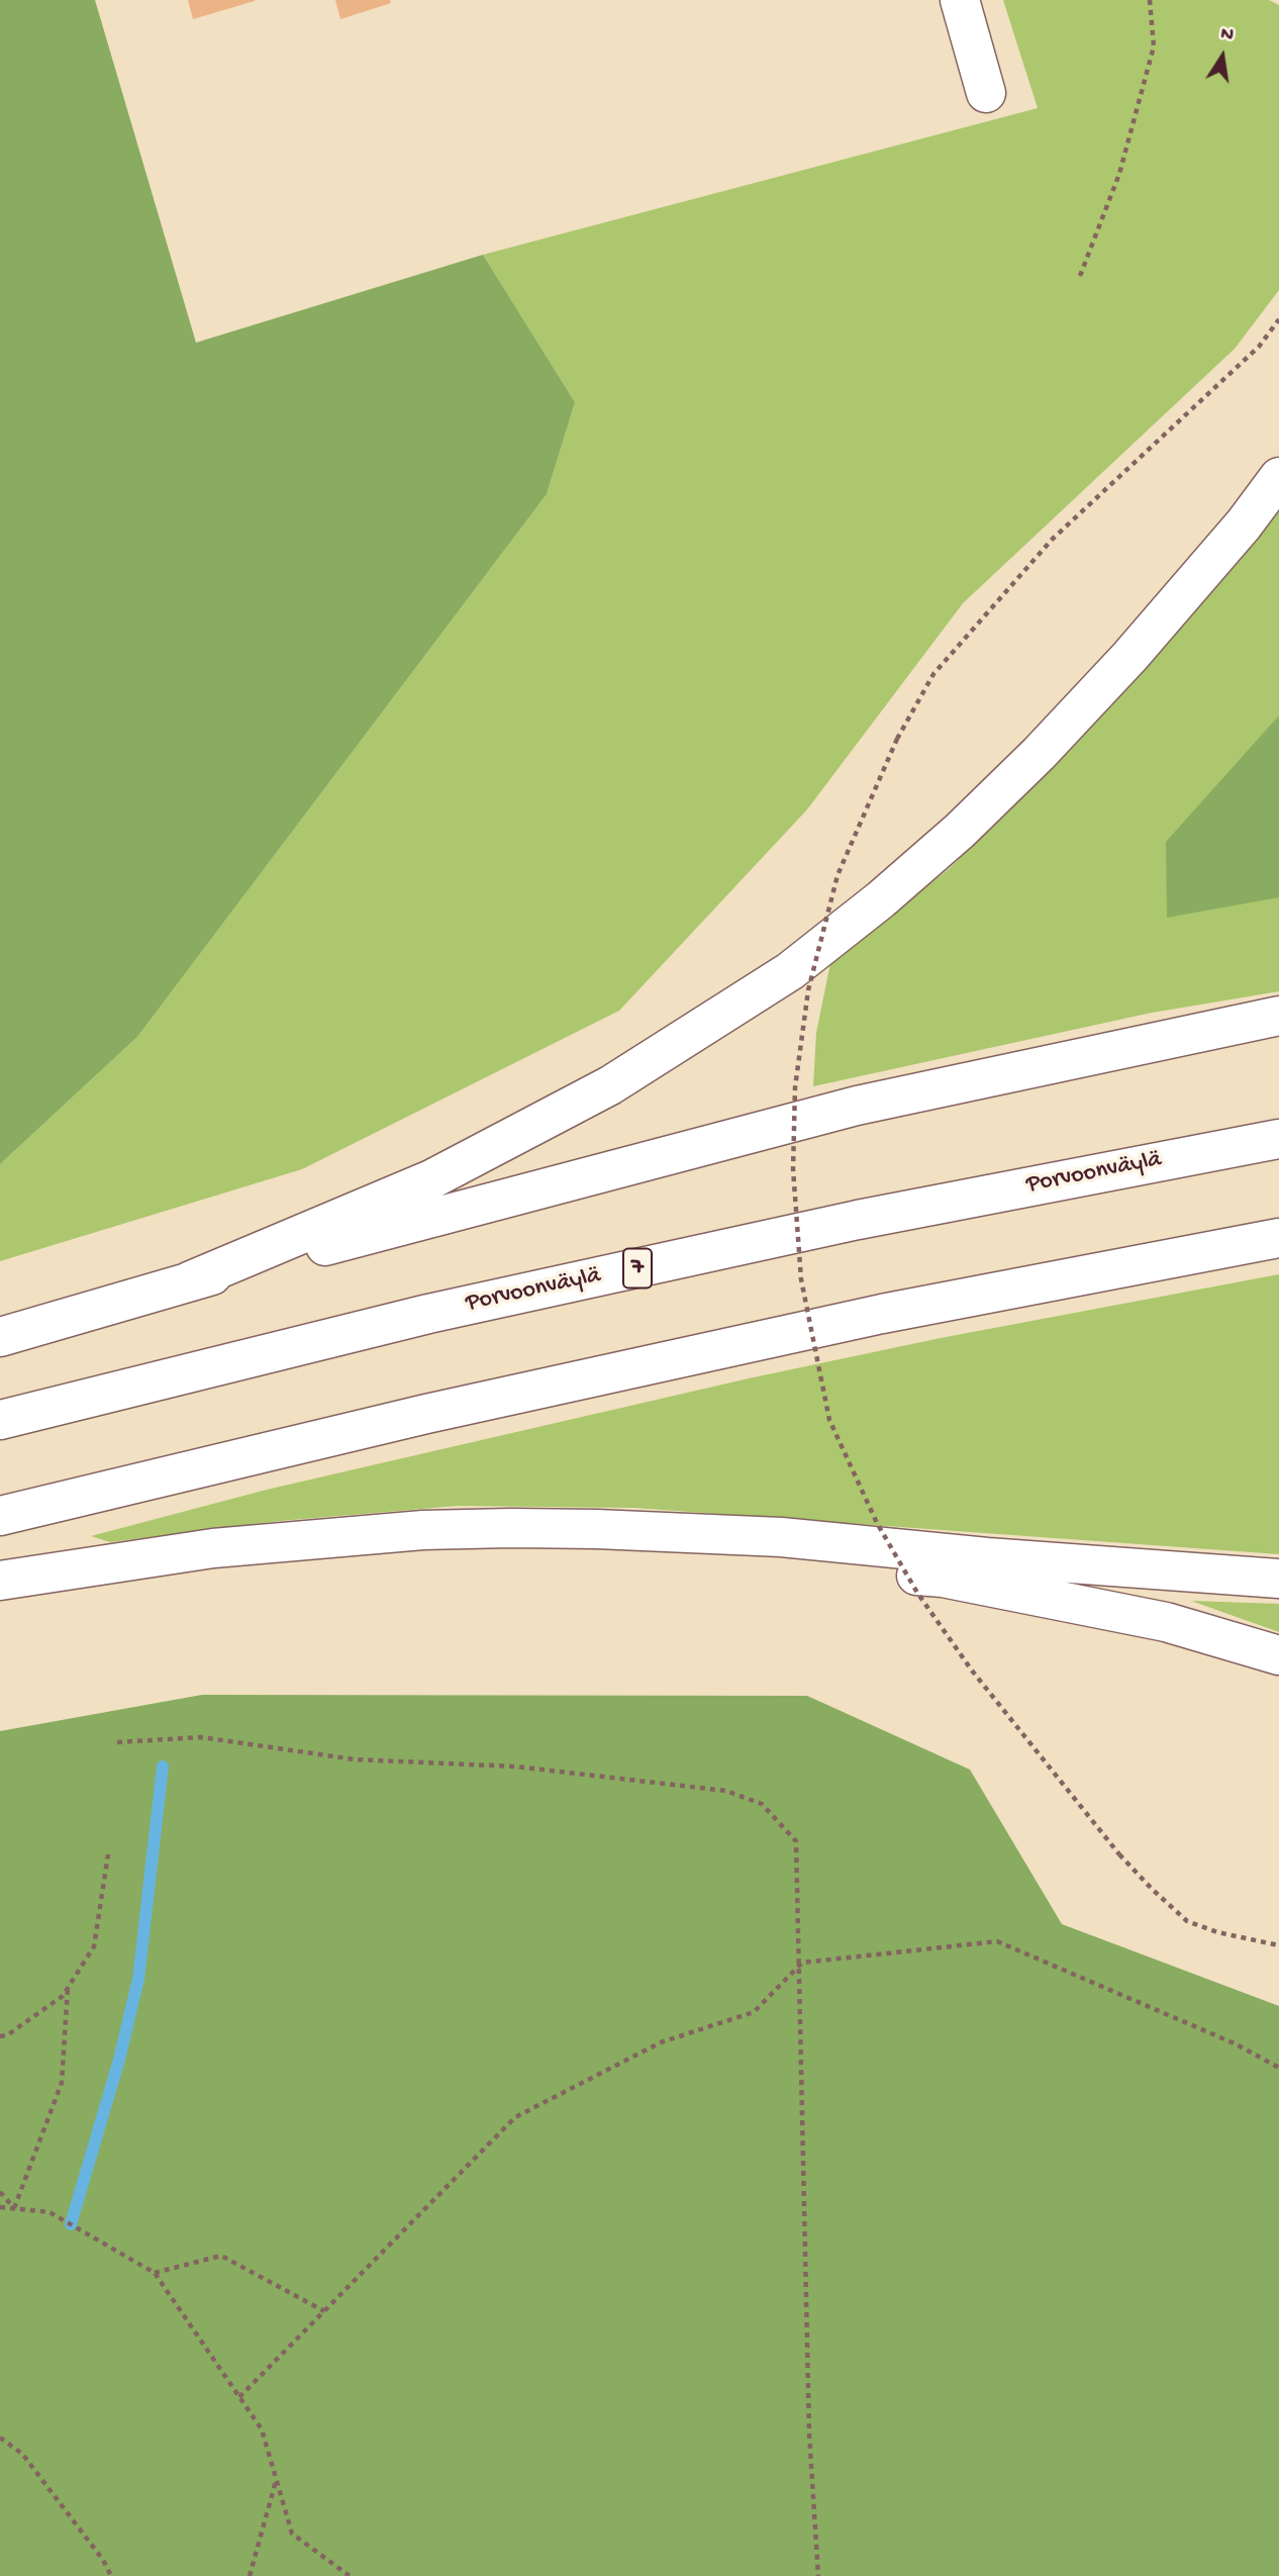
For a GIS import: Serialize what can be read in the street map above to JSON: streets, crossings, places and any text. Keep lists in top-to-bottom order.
{
  "streets": {
    "main road": ["Porvoonväylä", "7"]
  },
  "north": "top"
}
